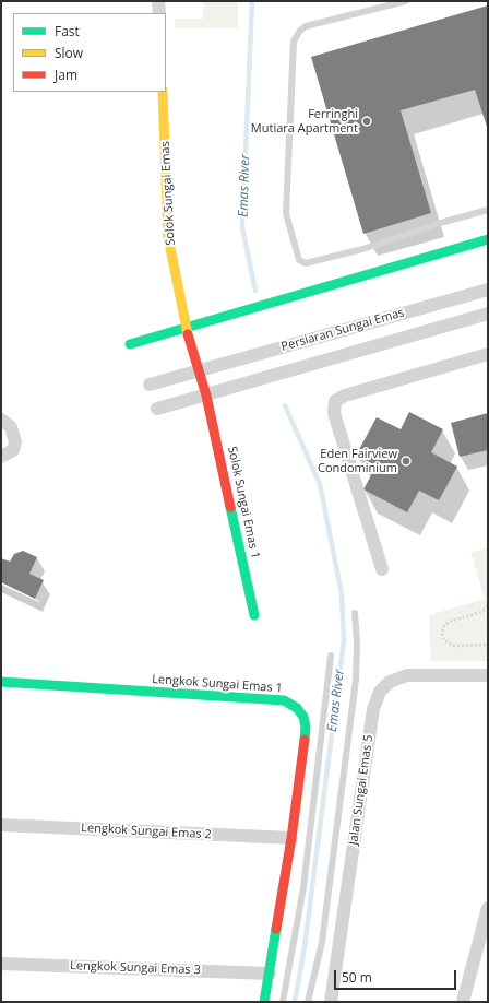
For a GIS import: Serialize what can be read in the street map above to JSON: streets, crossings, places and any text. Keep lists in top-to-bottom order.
{
  "streets": {
    "street": [
      "Solok Sungai Emas",
      "Persiaran Sungai Emas",
      "Solok Sungai Emas 1",
      "Lengkok Sungai Emas 1",
      "Jalan Sungai Emas 5",
      "Lengkok Sungai Emas 2",
      "Lengkok Sungai Emas 3"
    ]
  },
  "crossings": [
    ["Solok Sungai Emas", "Persiaran Sungai Emas"],
    ["Solok Sungai Emas", "Solok Sungai Emas 1"],
    ["Persiaran Sungai Emas", "Solok Sungai Emas 1"],
    ["Lengkok Sungai Emas 1", "Lengkok Sungai Emas 2"]
  ],
  "water": ["Emas River"],
  "places": ["Ferringhi Mutiara Apartment", "Eden Fairview Condominium"],
  "legend": ["Fast", "Slow", "Jam"],
  "scale_bar": "50 m"
}
